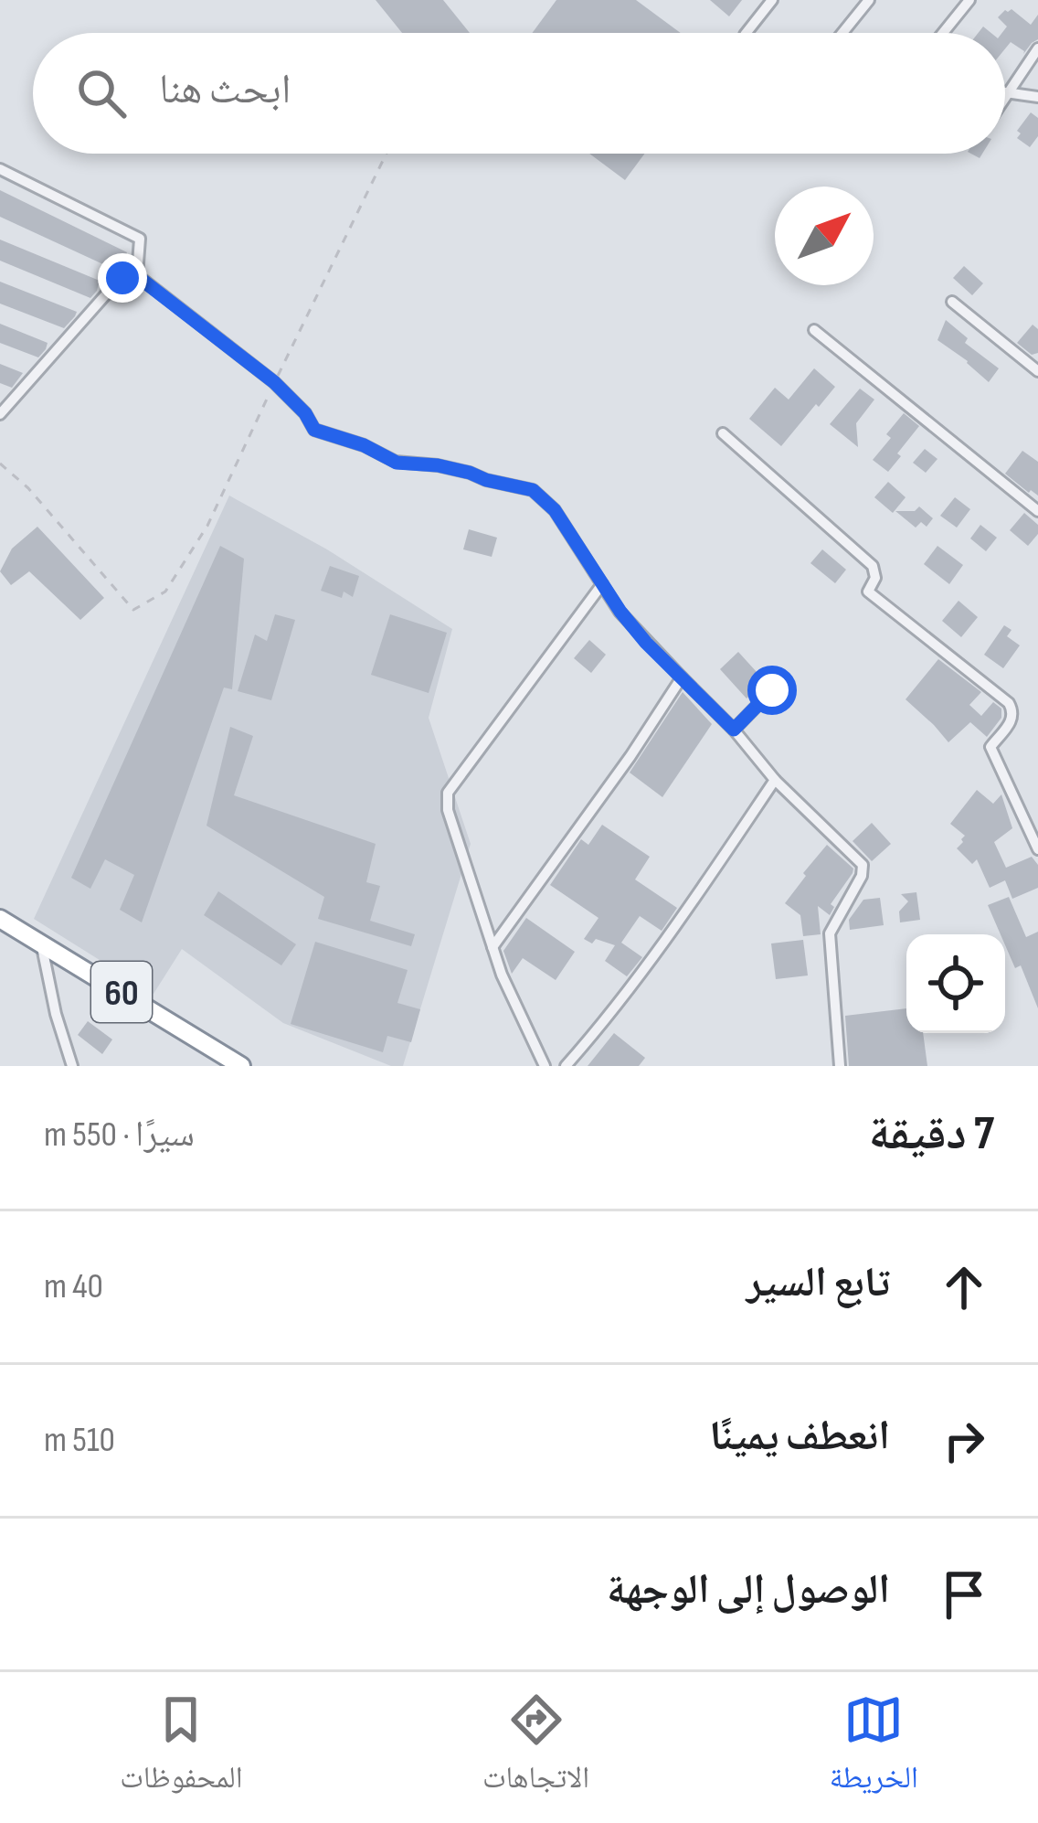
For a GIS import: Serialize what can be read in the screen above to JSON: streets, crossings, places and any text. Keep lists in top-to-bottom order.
{
  "streets": {
    "highway": ["60"]
  },
  "north": "top right",
  "page": {
    "search": "ابحث هنا",
    "heading": ["7 دقيقة", "سيرًا · 550 m"],
    "list": [
      ["تابع السير", "40 m"],
      ["انعطف يمينًا", "510 m"],
      "الوصول إلى الوجهة"
    ],
    "nav": ["الخريطة", "الاتجاهات", "المحفوظات"]
  }
}
